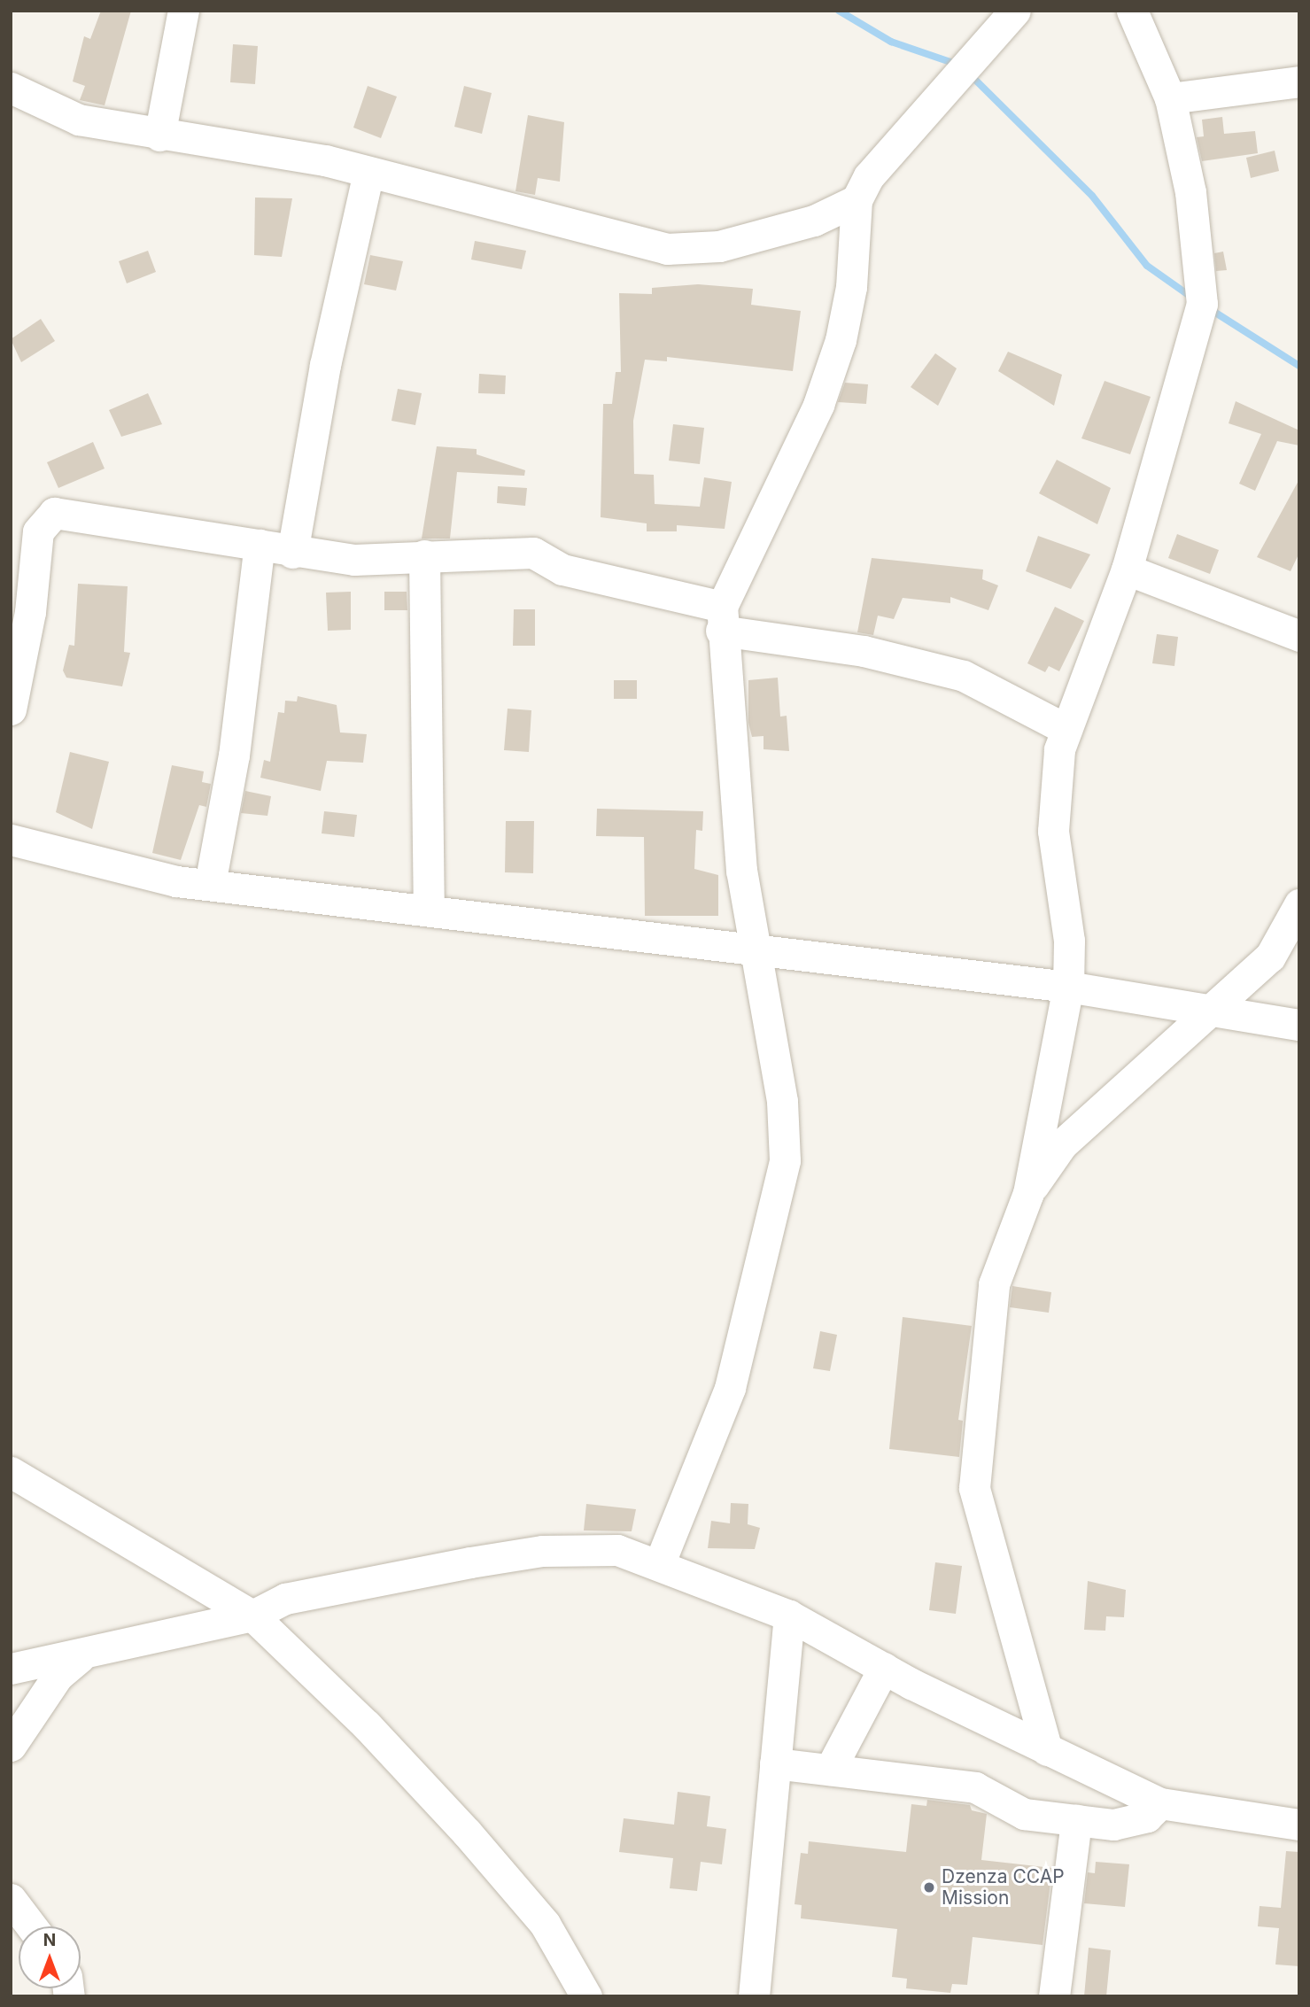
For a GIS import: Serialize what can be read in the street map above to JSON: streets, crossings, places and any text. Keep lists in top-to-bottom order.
{
  "places": ["Dzenza CCAP Mission"],
  "north": "top"
}
